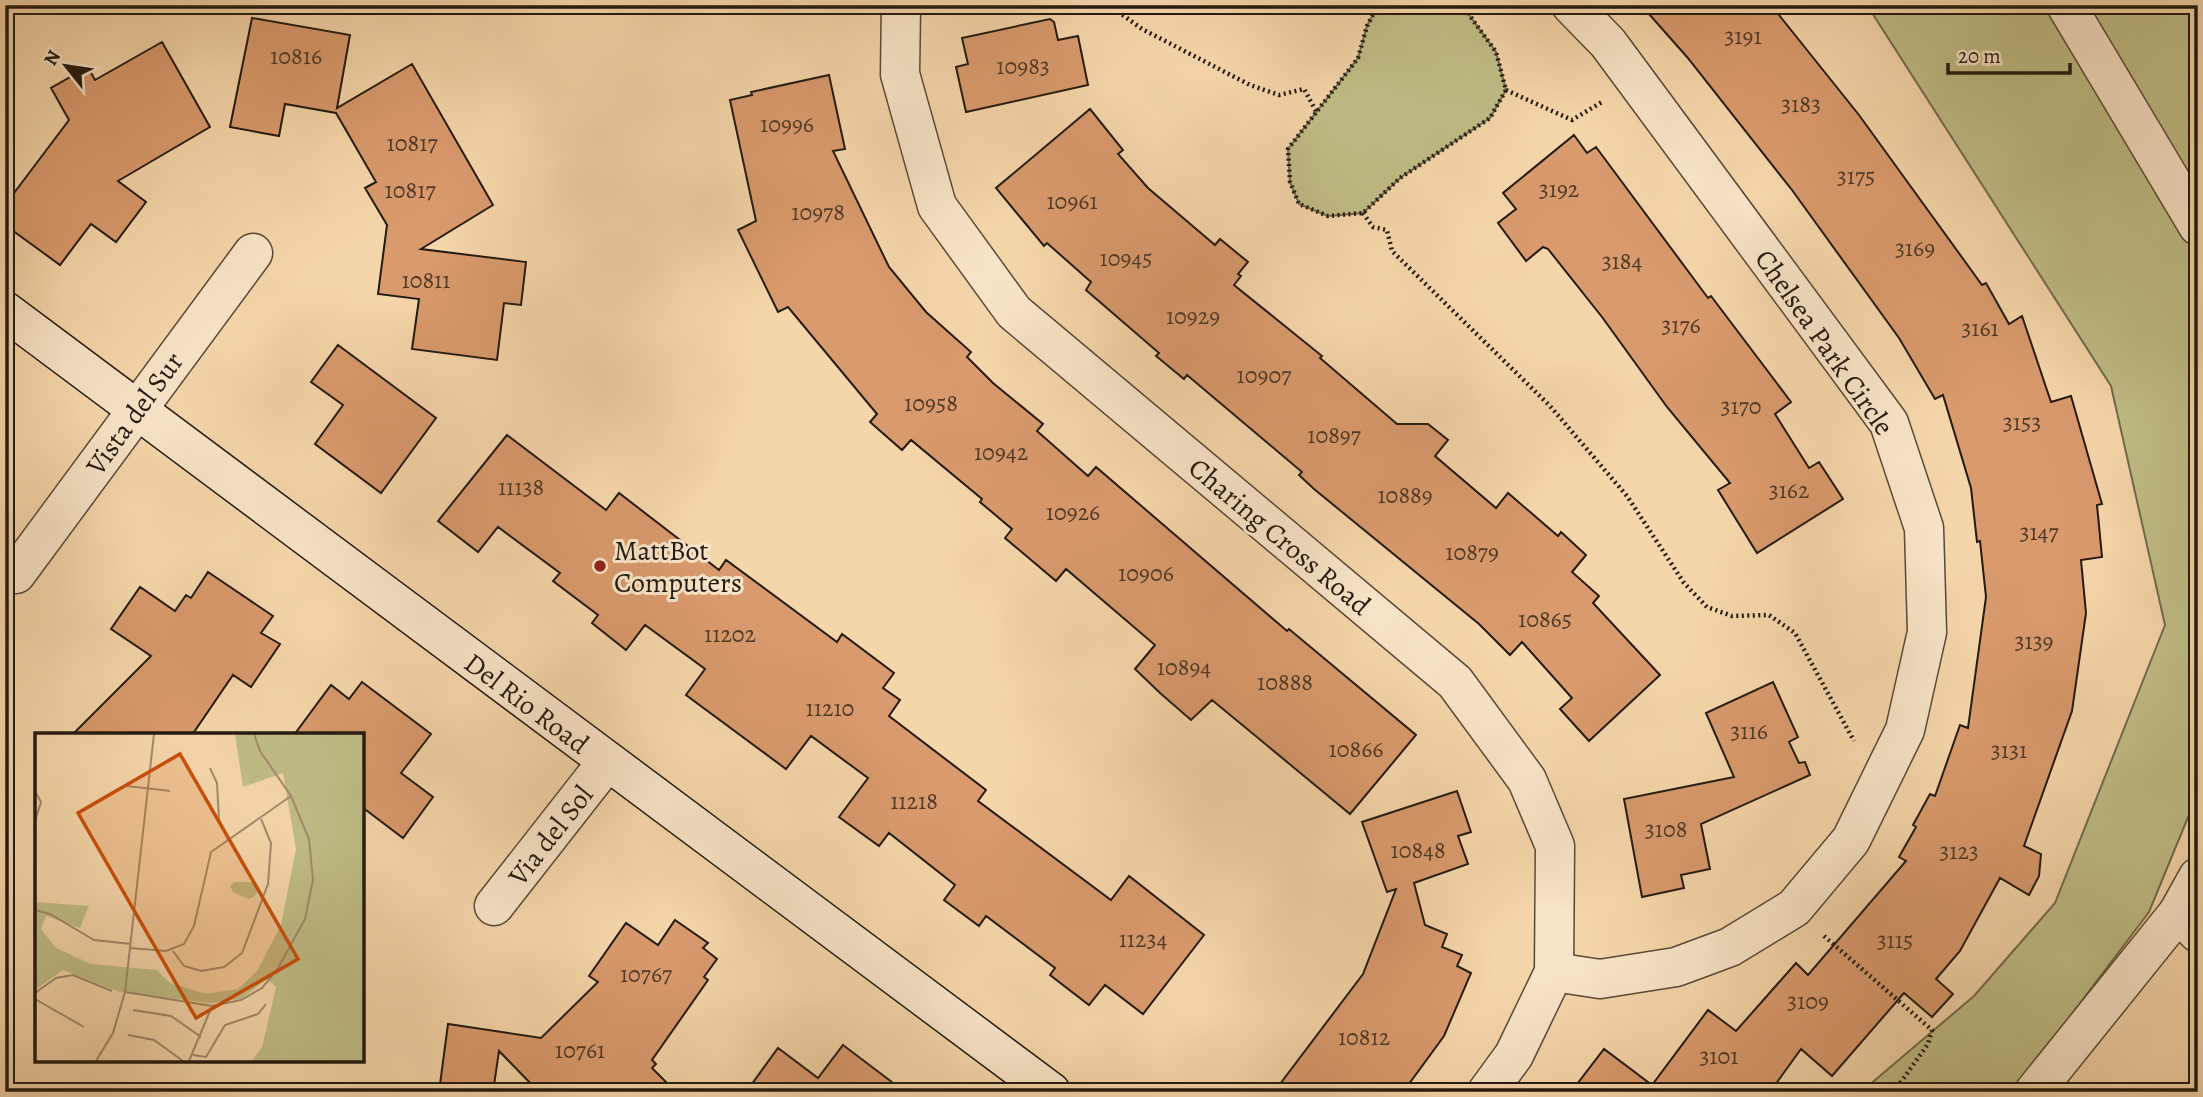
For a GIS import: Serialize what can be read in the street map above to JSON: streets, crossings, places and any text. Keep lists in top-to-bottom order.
{
  "streets": {
    "street": [
      "Chelsea Park Circle",
      "Vista del Sur",
      "Charing Cross Road",
      "Del Rio Road",
      "Via del Sol"
    ]
  },
  "crossings": [
    ["Chelsea Park Circle", "Charing Cross Road"],
    ["Vista del Sur", "Del Rio Road"],
    ["Del Rio Road", "Via del Sol"]
  ],
  "places": ["MattBot Computers"],
  "house_numbers": [
    "3191",
    "10816",
    "10983",
    "3183",
    "10996",
    "10817",
    "3175",
    "3192",
    "10817",
    "10961",
    "10978",
    "3169",
    "10945",
    "3184",
    "10811",
    "10929",
    "3176",
    "3161",
    "10907",
    "10958",
    "3170",
    "3153",
    "10897",
    "10942",
    "11138",
    "3162",
    "10889",
    "10926",
    "3147",
    "10879",
    "10906",
    "10865",
    "11202",
    "3139",
    "10894",
    "10888",
    "11210",
    "3116",
    "10866",
    "3131",
    "11218",
    "3108",
    "10848",
    "3123",
    "11234",
    "3115",
    "10767",
    "3109",
    "10812",
    "10761",
    "3101"
  ],
  "scale_bar": "20 m",
  "north": "top left"
}
